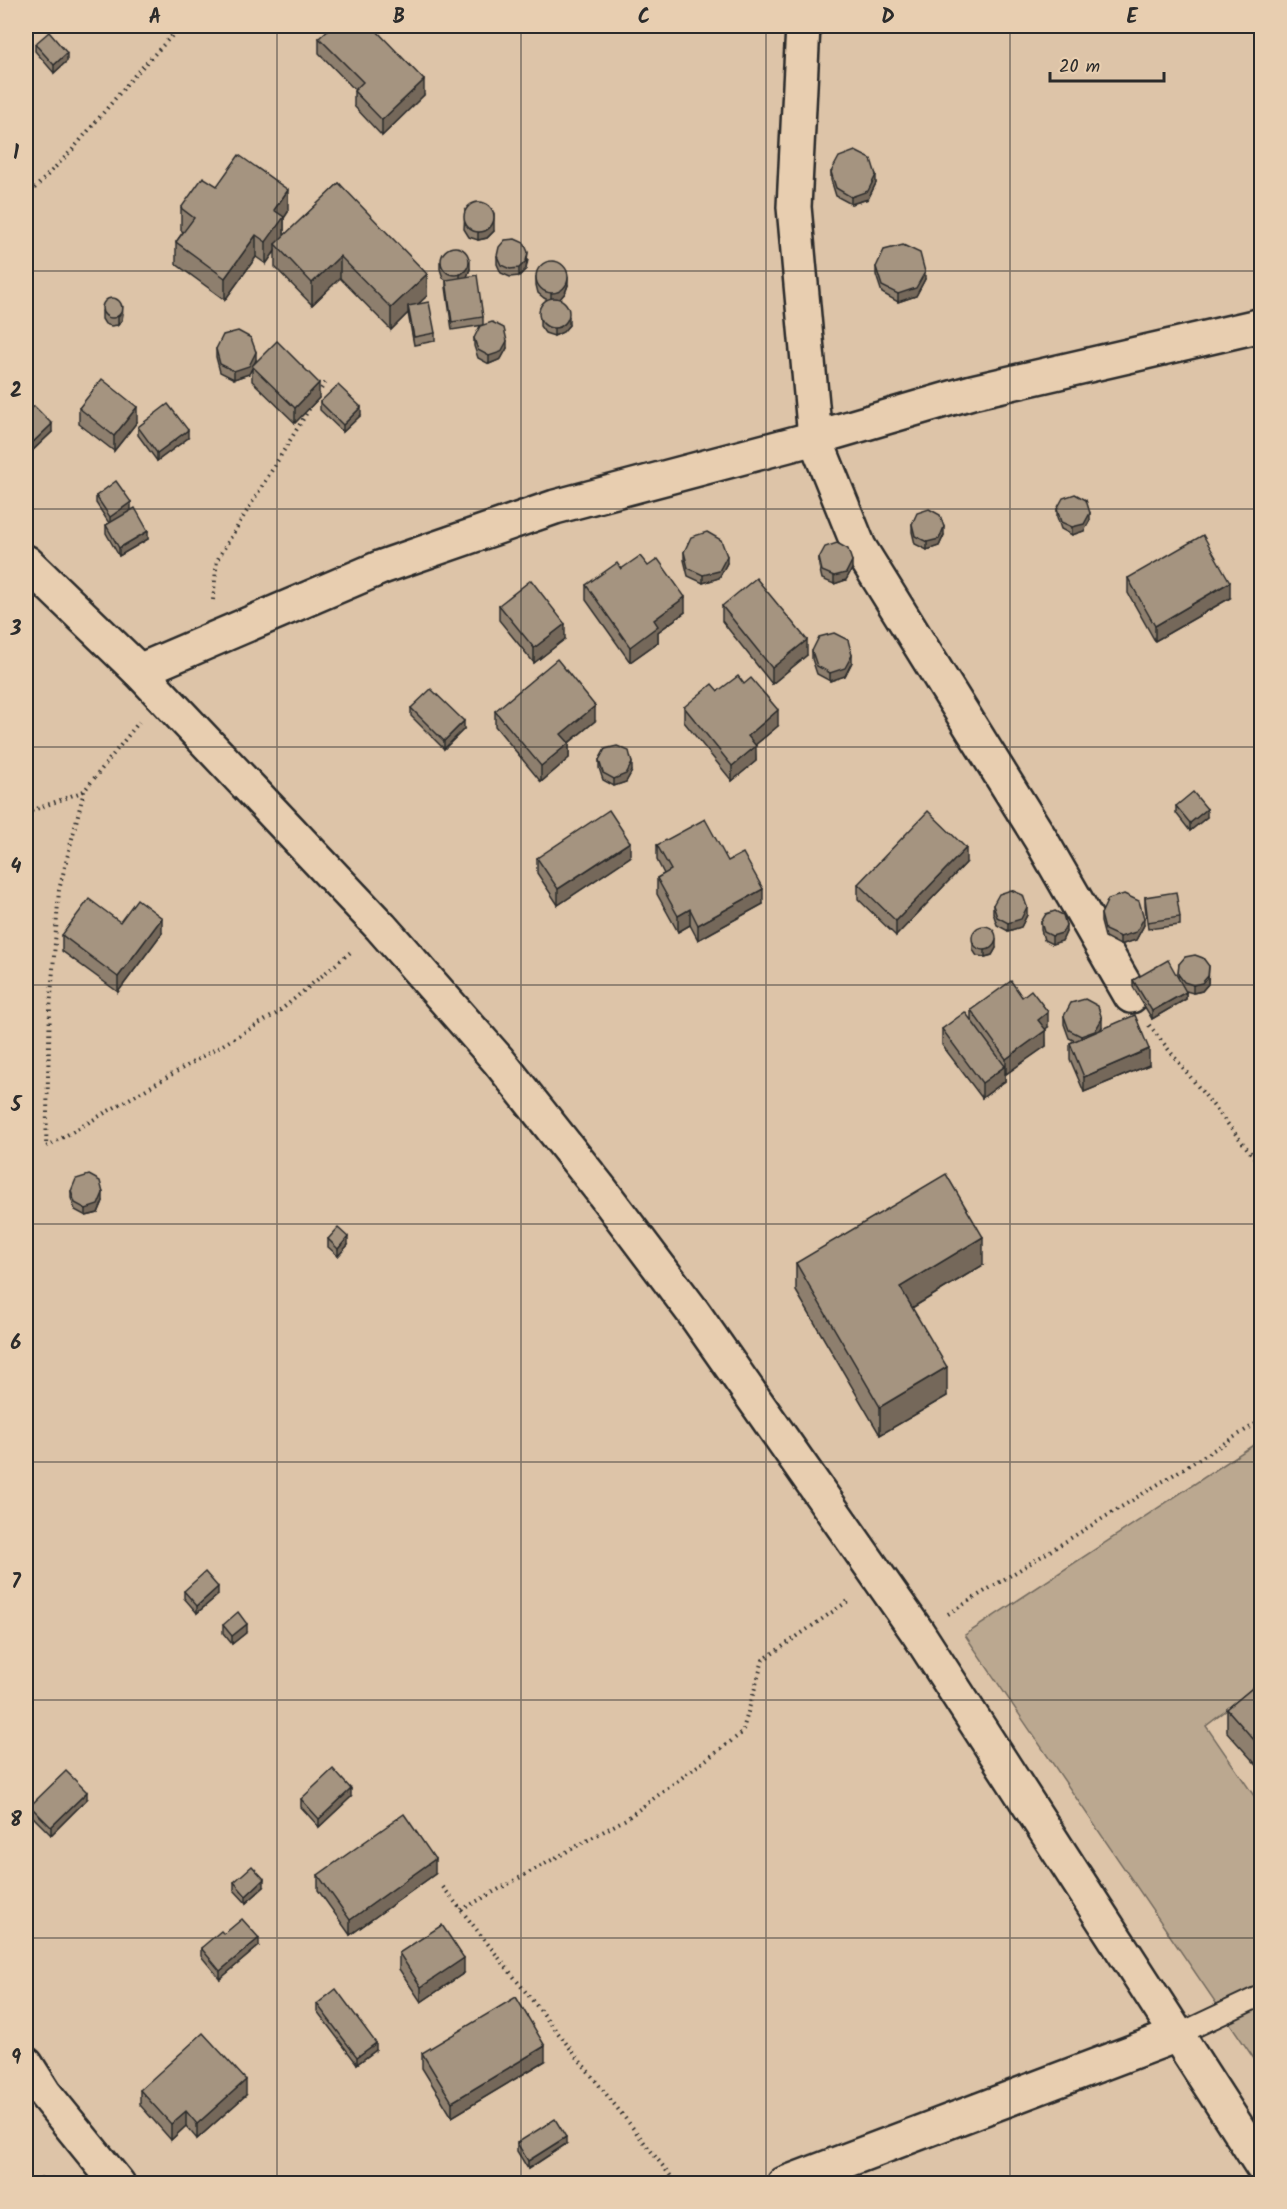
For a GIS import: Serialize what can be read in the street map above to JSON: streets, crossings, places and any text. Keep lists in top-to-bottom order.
{
  "scale_bar": "20 m",
  "grid": {
    "columns": [
      "A",
      "B",
      "C",
      "D",
      "E"
    ],
    "rows": [
      "1",
      "2",
      "3",
      "4",
      "5",
      "6",
      "7",
      "8",
      "9"
    ]
  }
}
